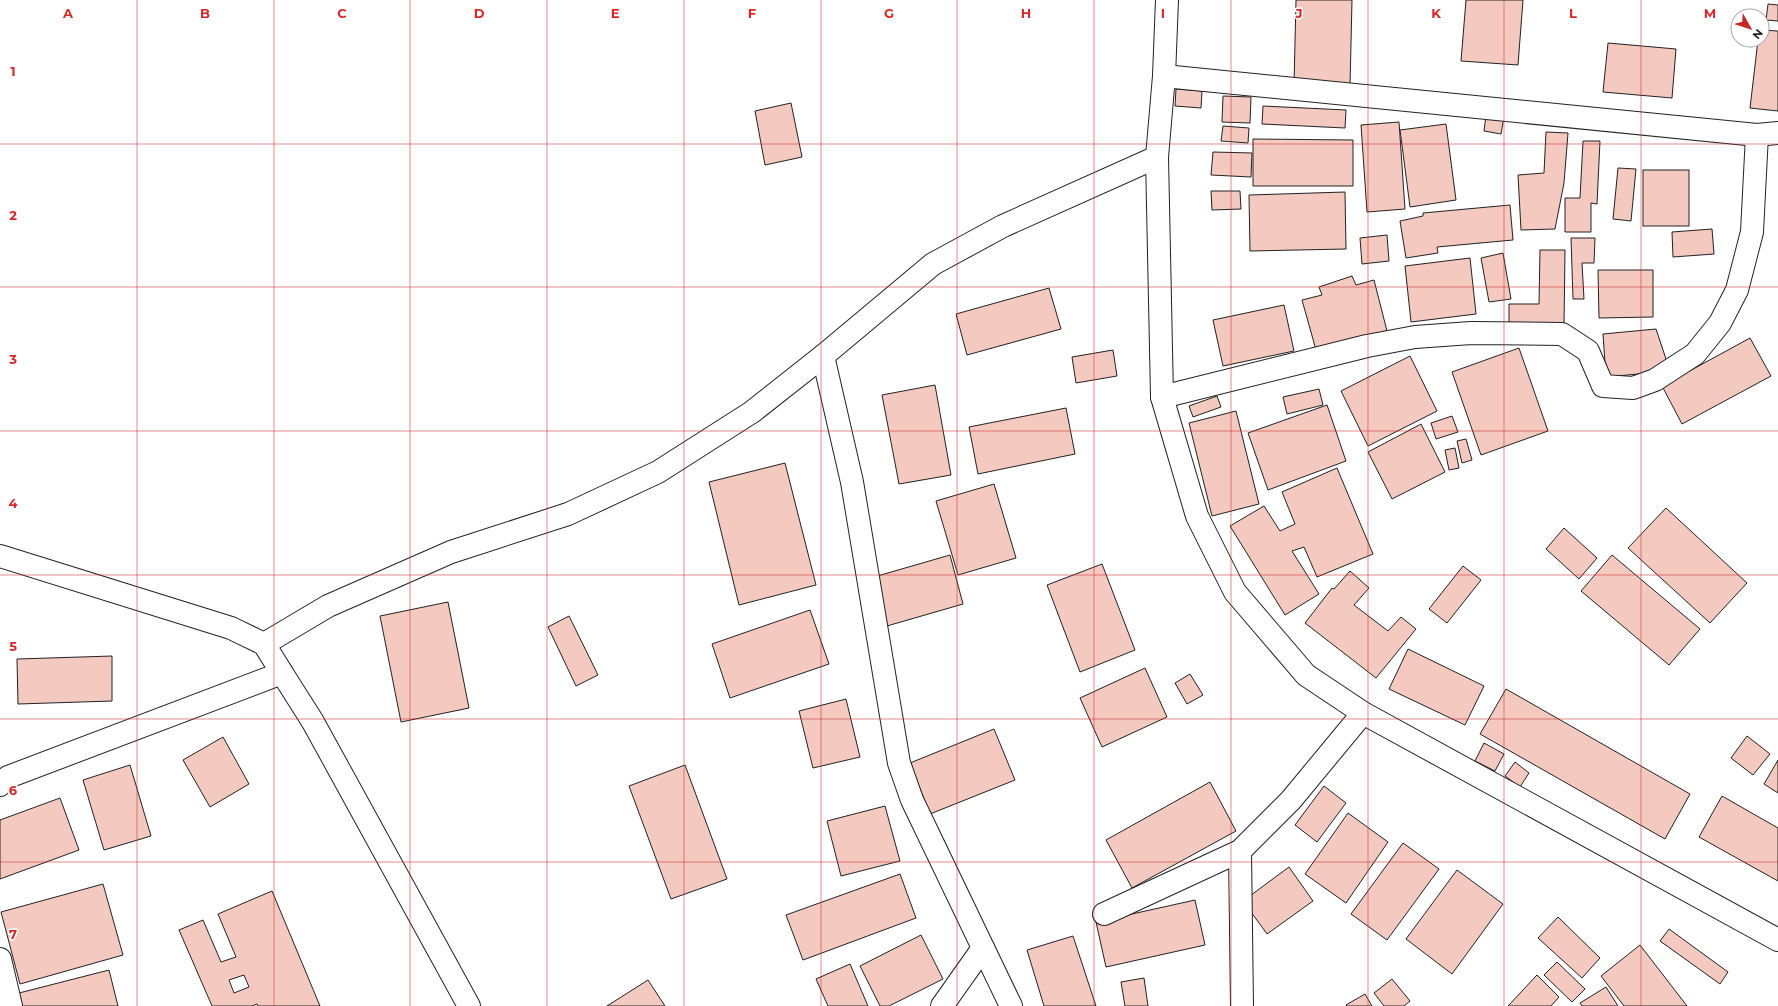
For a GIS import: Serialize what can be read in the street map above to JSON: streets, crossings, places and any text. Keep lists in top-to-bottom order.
{
  "north": "bottom right",
  "grid": {
    "columns": [
      "A",
      "B",
      "C",
      "D",
      "E",
      "F",
      "G",
      "H",
      "I",
      "J",
      "K",
      "L",
      "M"
    ],
    "rows": [
      "1",
      "2",
      "3",
      "4",
      "5",
      "6",
      "7"
    ]
  }
}
